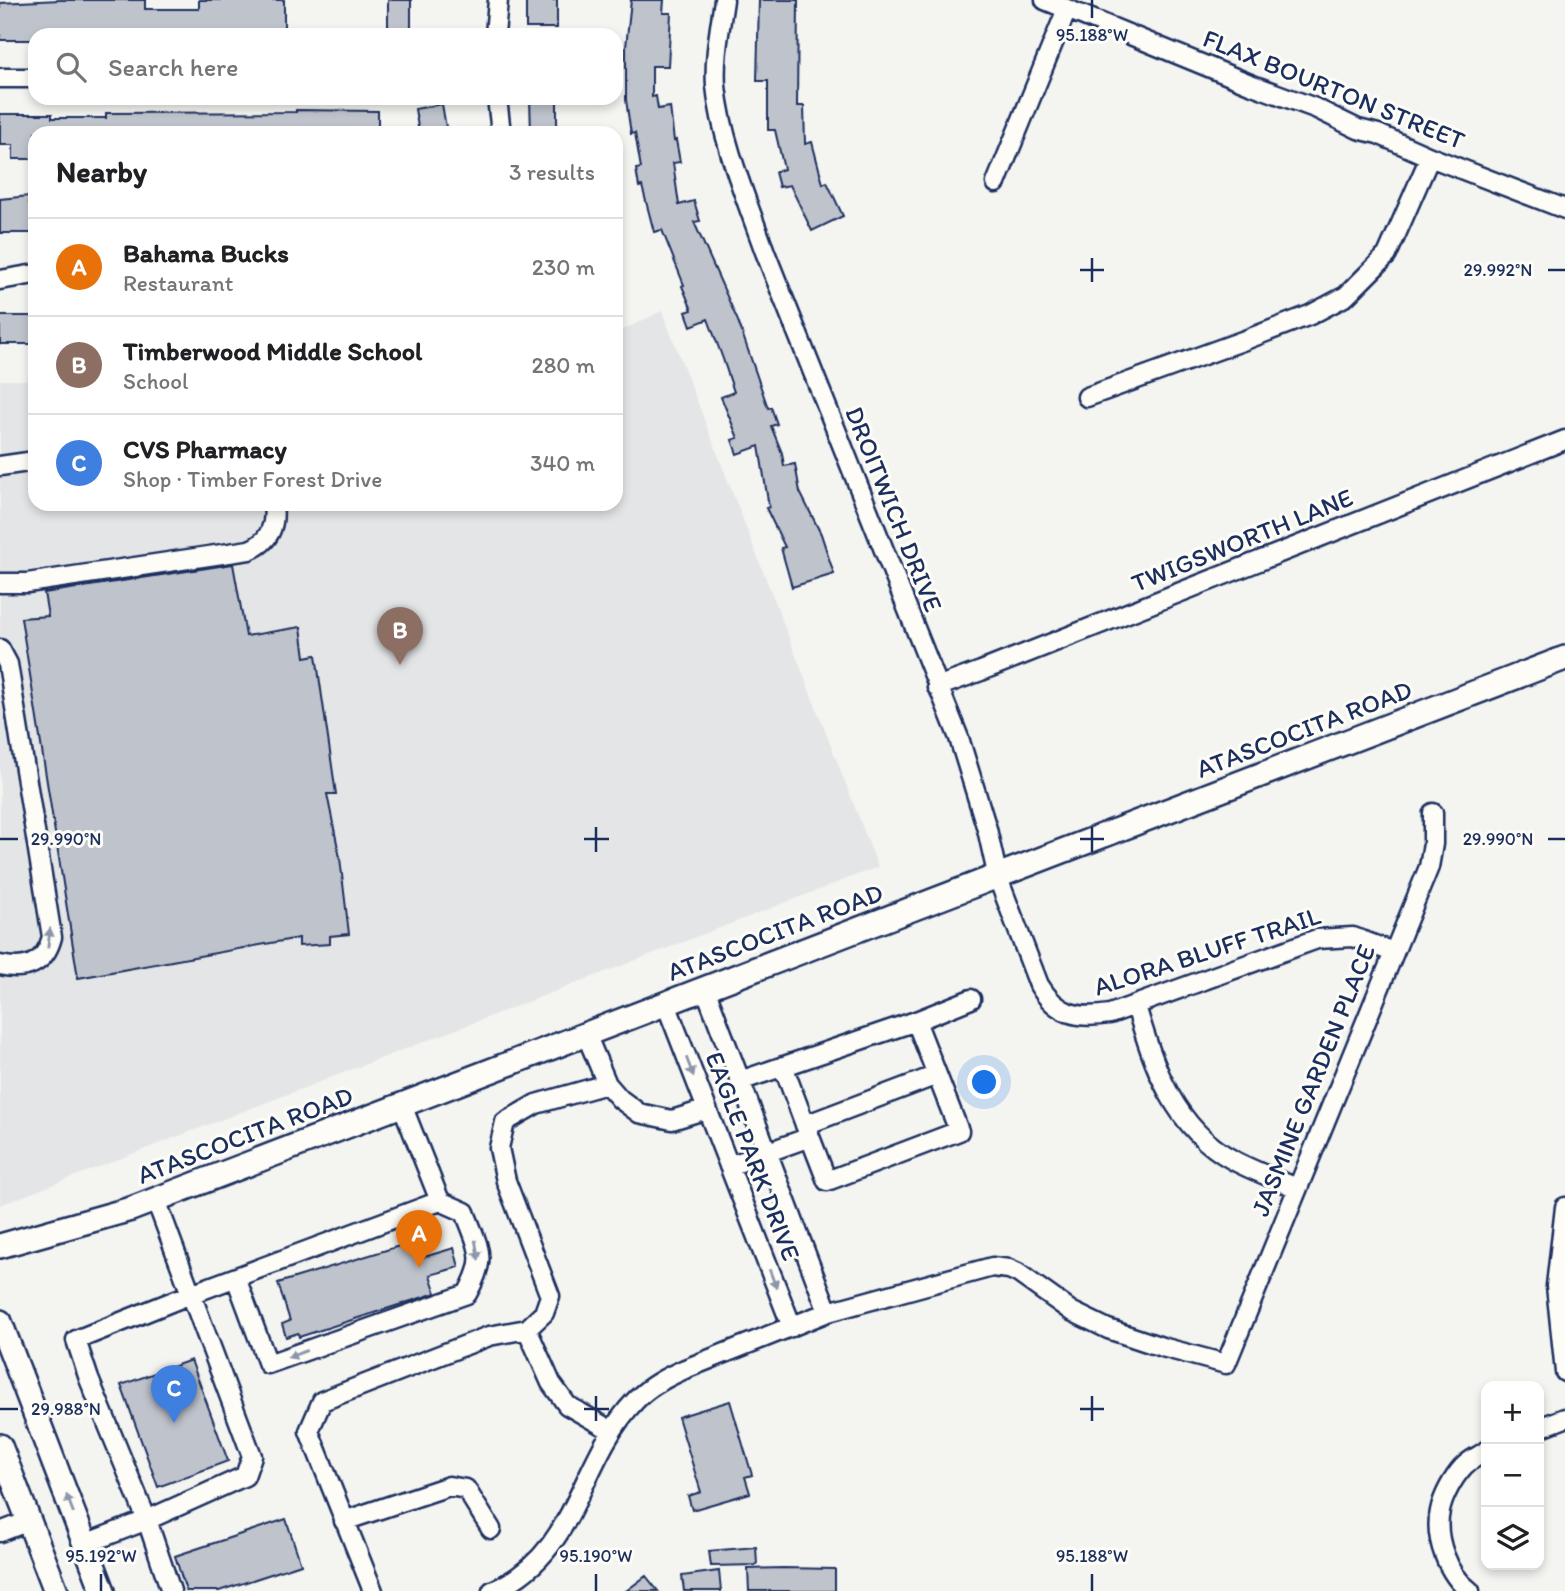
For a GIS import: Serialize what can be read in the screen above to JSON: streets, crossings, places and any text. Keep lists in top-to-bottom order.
{
  "streets": {
    "main road": ["ATASCOCITA ROAD"],
    "street": [
      "FLAX BOURTON STREET",
      "DROITWICH DRIVE",
      "TWIGSWORTH LANE",
      "ALORA BLUFF TRAIL",
      "JASMINE GARDEN PLACE",
      "EAGLE PARK DRIVE"
    ]
  },
  "crossings": [
    ["DROITWICH DRIVE", "TWIGSWORTH LANE"],
    ["DROITWICH DRIVE", "ATASCOCITA ROAD"],
    ["DROITWICH DRIVE", "ALORA BLUFF TRAIL"],
    ["ATASCOCITA ROAD", "EAGLE PARK DRIVE"],
    ["ALORA BLUFF TRAIL", "JASMINE GARDEN PLACE"],
    ["JASMINE GARDEN PLACE", "EAGLE PARK DRIVE"]
  ],
  "page": {
    "search": "Search here",
    "heading": ["Nearby", "3 results"],
    "list": [
      {
        "mark": "A",
        "name": "Bahama Bucks",
        "note": "Restaurant",
        "value": "230 m"
      },
      {
        "mark": "B",
        "name": "Timberwood Middle School",
        "note": "School",
        "value": "280 m"
      },
      {
        "mark": "C",
        "name": "CVS Pharmacy",
        "note": "Shop · Timber Forest Drive",
        "value": "340 m"
      }
    ],
    "pins": ["B", "A", "C"],
    "map_buttons": ["+", "−"]
  },
  "coordinates": [
    "95.188°W",
    "29.992°N",
    "29.990°N",
    "29.988°N",
    "95.192°W",
    "95.190°W"
  ]
}
